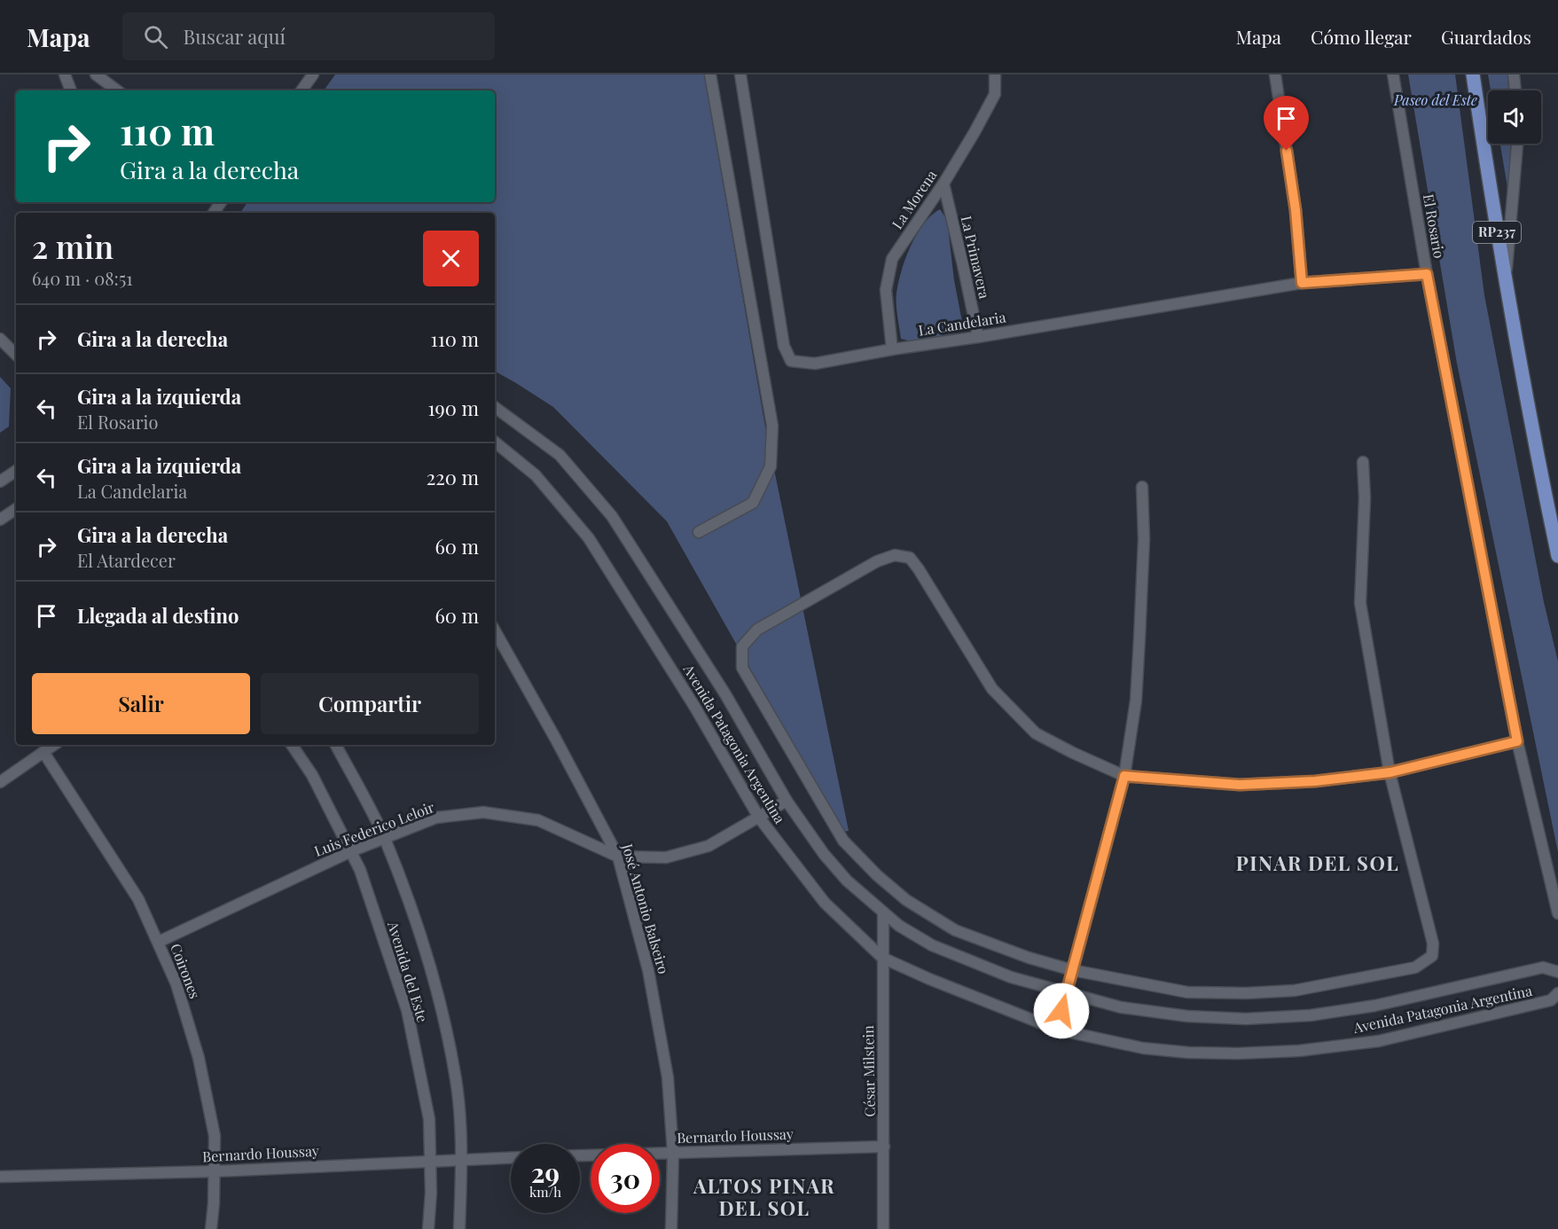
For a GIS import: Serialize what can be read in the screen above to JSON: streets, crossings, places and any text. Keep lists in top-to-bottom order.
{
  "streets": {
    "main road": ["RP237"],
    "street": [
      "La Morena",
      "El Rosario",
      "La Primavera",
      "La Candelaria",
      "Avenida Patagonia Argentina",
      "Luis Federico Leloir",
      "José Antonio Balseiro",
      "Coirones",
      "Avenida del Este",
      "César Milstein",
      "Bernardo Houssay"
    ]
  },
  "crossings": [
    ["La Morena", "La Primavera"],
    ["La Morena", "La Candelaria"],
    ["El Rosario", "La Candelaria"],
    ["La Primavera", "La Candelaria"],
    ["Avenida Patagonia Argentina", "Luis Federico Leloir"],
    ["Avenida Patagonia Argentina", "César Milstein"],
    ["Luis Federico Leloir", "José Antonio Balseiro"],
    ["Luis Federico Leloir", "Coirones"],
    ["Luis Federico Leloir", "Avenida del Este"],
    ["José Antonio Balseiro", "Bernardo Houssay"],
    ["Coirones", "Bernardo Houssay"],
    ["Avenida del Este", "Bernardo Houssay"],
    ["César Milstein", "Bernardo Houssay"]
  ],
  "districts": ["PINAR DEL SOL", "ALTOS PINAR DEL SOL"],
  "parks": ["Paseo del Este"],
  "page": {
    "header": "Mapa",
    "search": "Buscar aquí",
    "nav": ["Mapa", "Cómo llegar", "Guardados"],
    "turn": ["110 m", "Gira a la derecha"],
    "heading": ["2 min", "640 m · 08:51"],
    "list": [
      {
        "name": "Gira a la derecha",
        "value": "110 m"
      },
      {
        "name": "Gira a la izquierda",
        "note": "El Rosario",
        "value": "190 m"
      },
      {
        "name": "Gira a la izquierda",
        "note": "La Candelaria",
        "value": "220 m"
      },
      {
        "name": "Gira a la derecha",
        "note": "El Atardecer",
        "value": "60 m"
      },
      {
        "name": "Llegada al destino",
        "value": "60 m"
      }
    ],
    "buttons": ["Salir", "Compartir"],
    "speed": "29 km/h",
    "limit": "30"
  }
}
